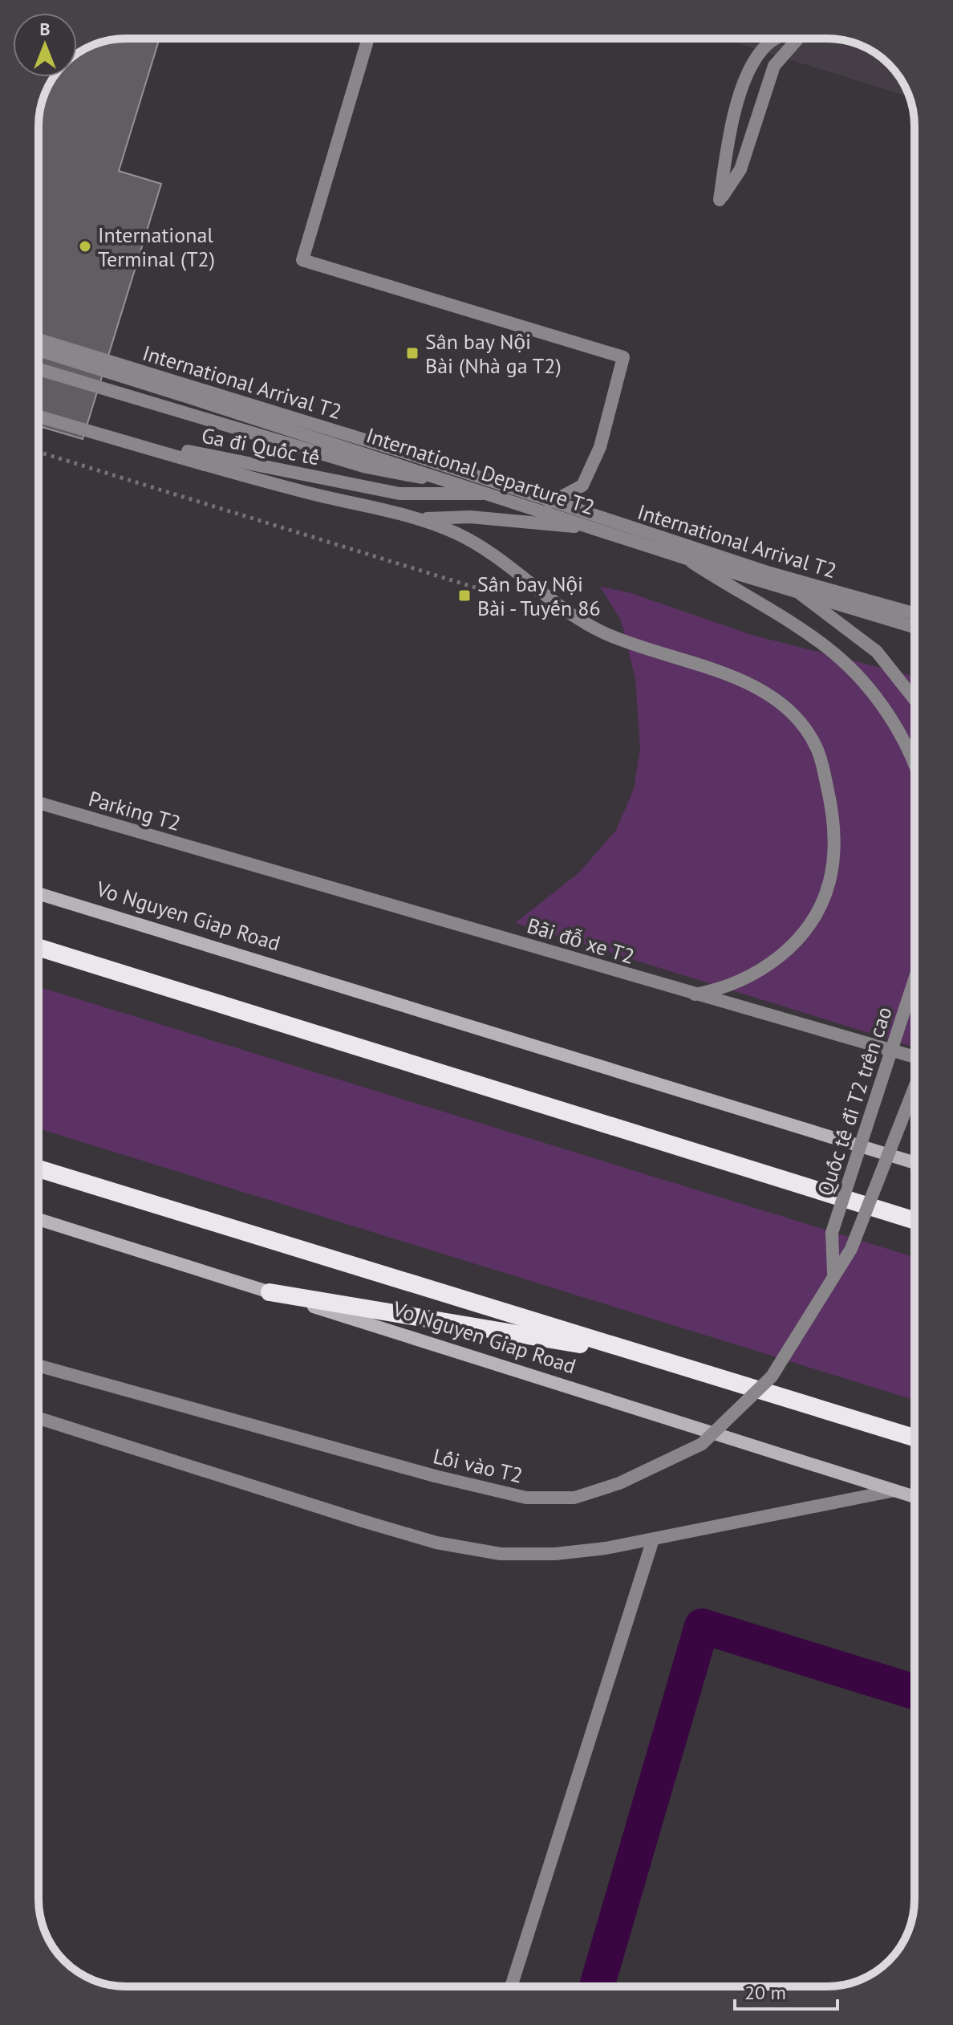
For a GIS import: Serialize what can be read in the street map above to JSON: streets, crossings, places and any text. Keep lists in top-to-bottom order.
{
  "streets": {
    "highway": ["Vo Nguyen Giap Road"],
    "lane": [
      "International Arrival T2",
      "Ga đi Quốc tế",
      "International Departure T2",
      "Parking T2",
      "Quốc tế đi T2 trên cao",
      "Lối vào T2"
    ]
  },
  "crossings": [
    ["Ga đi Quốc tế", "International Departure T2"],
    ["Quốc tế đi T2 trên cao", "Lối vào T2"]
  ],
  "places": {
    "other": ["International Terminal (T2)"],
    "transit": ["Sân bay Nội Bài (Nhà ga T2)", "Sân bay Nội Bài - Tuyến 86"]
  },
  "scale_bar": "20 m",
  "north": "top"
}
